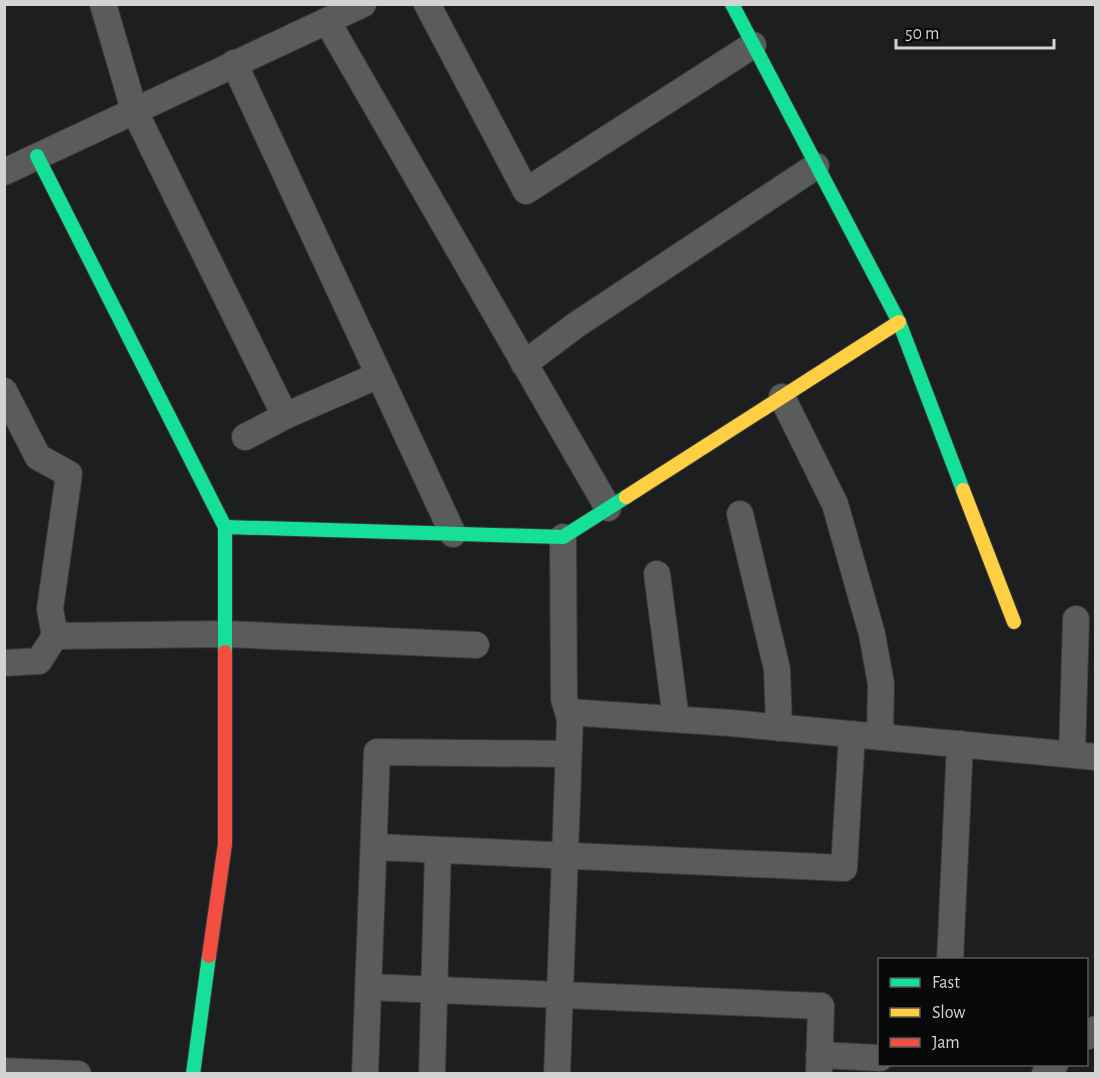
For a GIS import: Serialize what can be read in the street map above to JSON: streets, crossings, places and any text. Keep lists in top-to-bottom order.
{
  "legend": ["Fast", "Slow", "Jam"],
  "scale_bar": "50 m"
}
